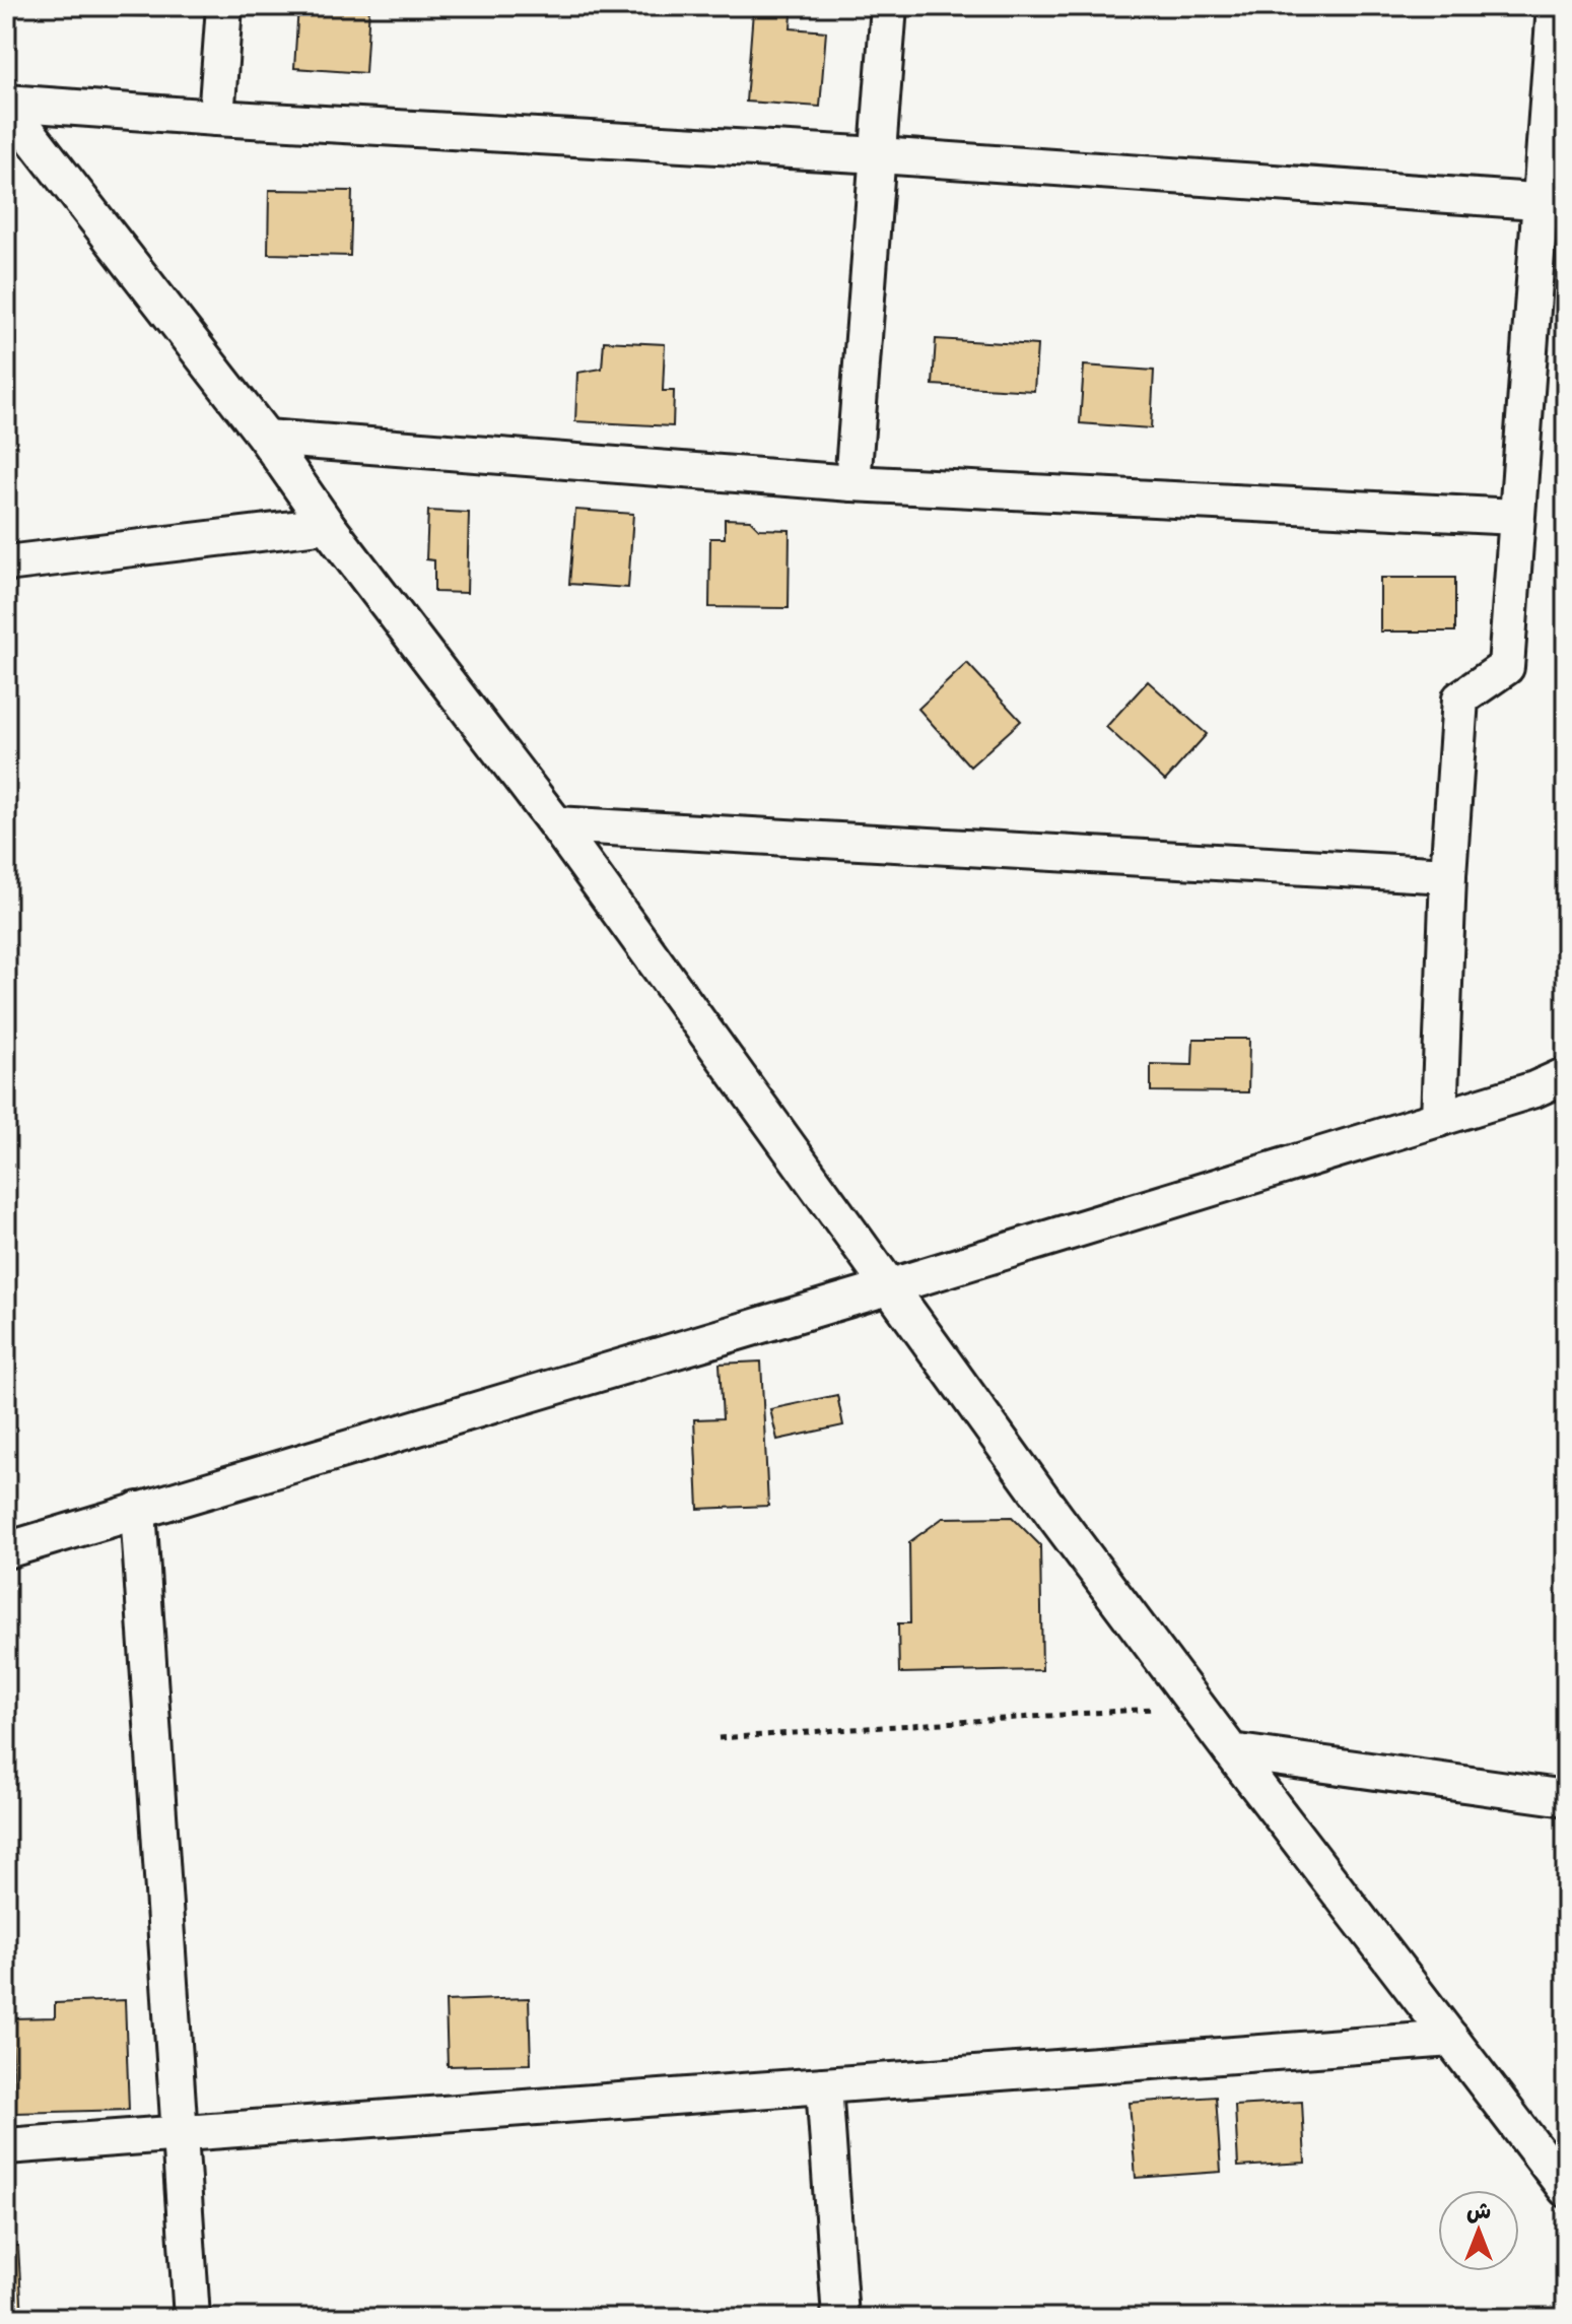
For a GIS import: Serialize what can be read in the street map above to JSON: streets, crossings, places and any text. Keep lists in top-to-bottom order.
{
  "north": "top"
}
